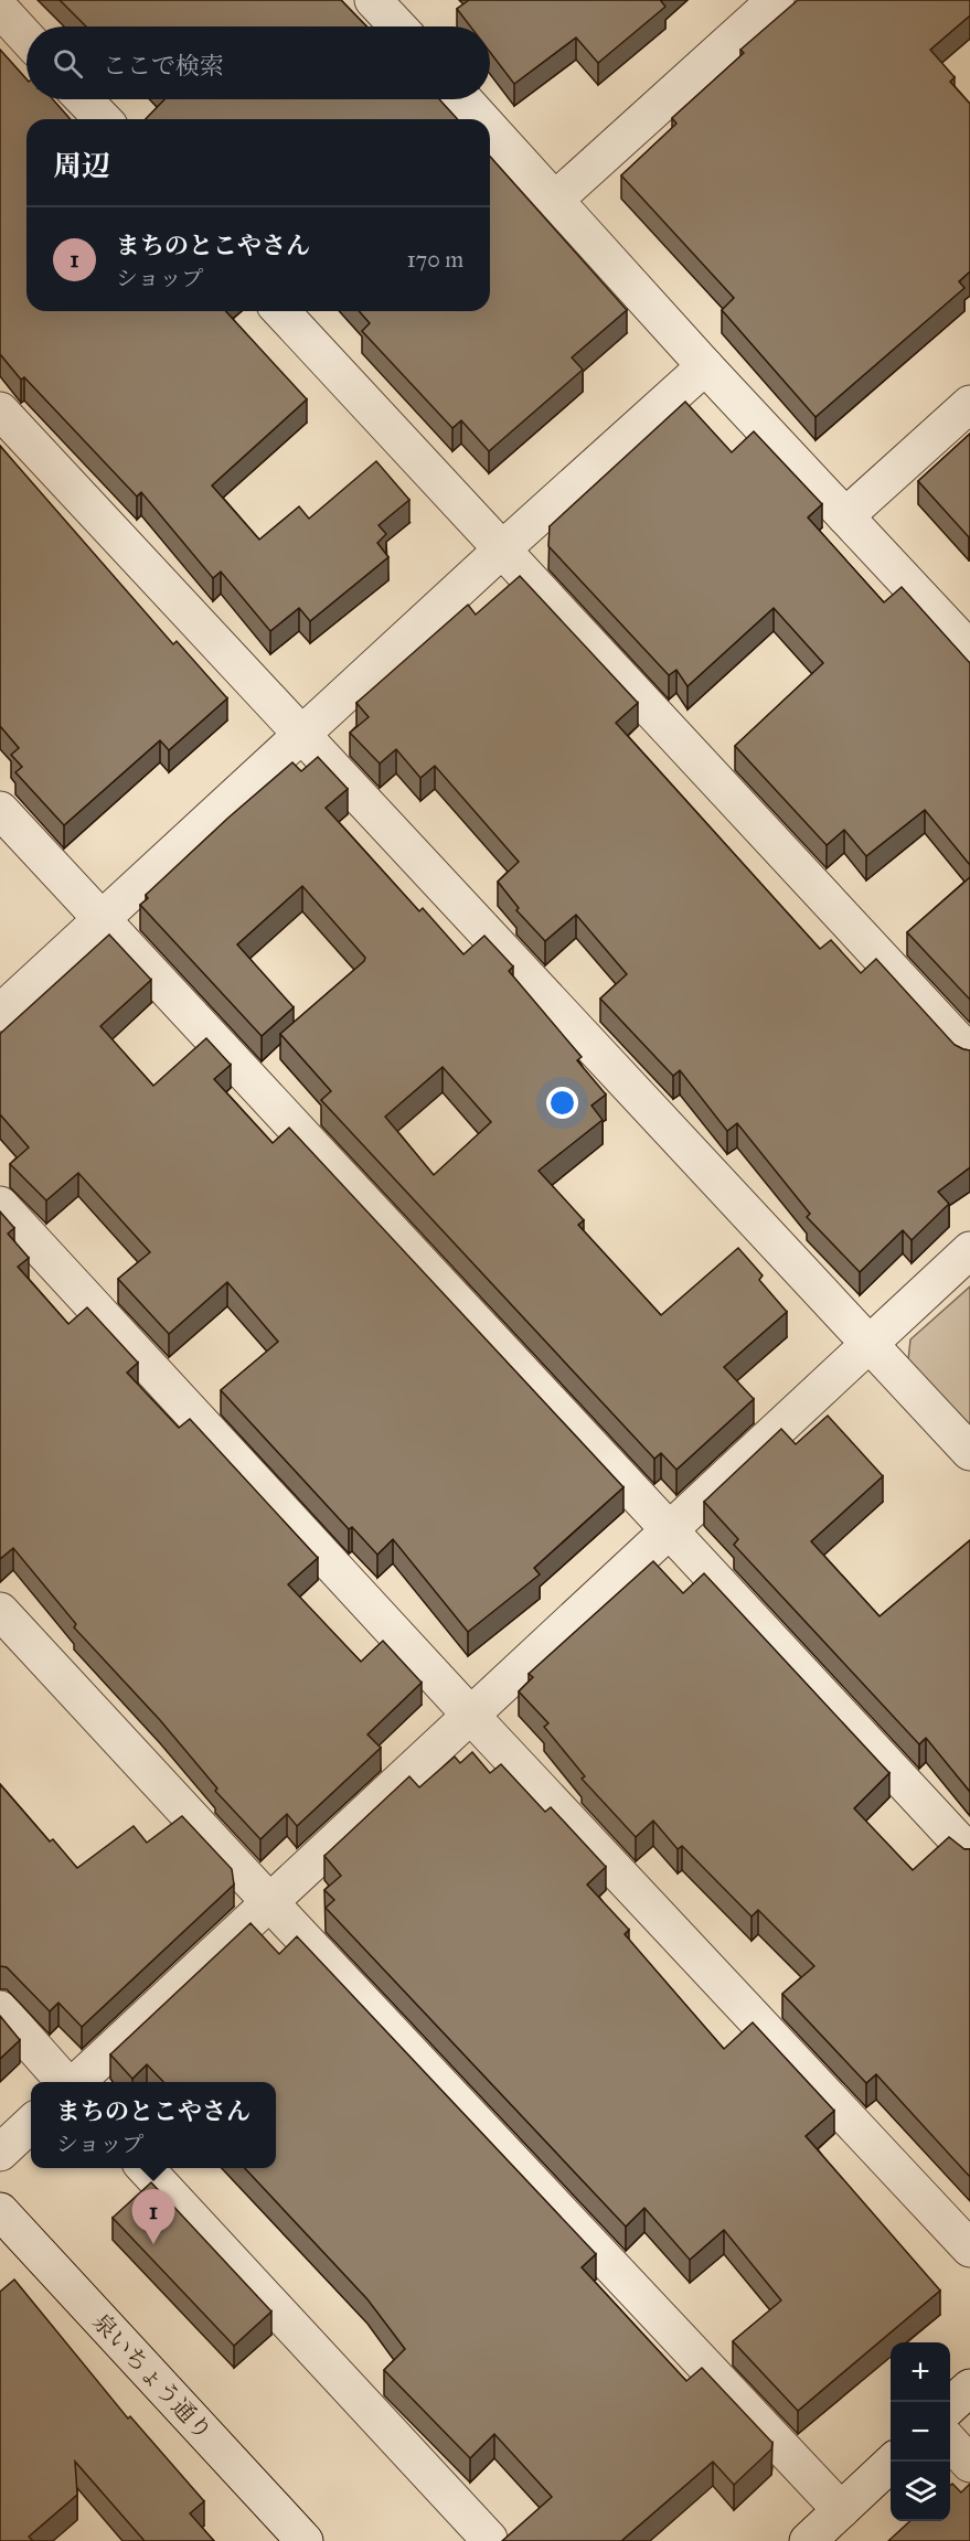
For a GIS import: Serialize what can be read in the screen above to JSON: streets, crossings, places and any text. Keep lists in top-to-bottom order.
{
  "streets": {
    "street": ["泉いちょう通り"]
  },
  "page": {
    "search": "ここで検索",
    "heading": "周辺",
    "list": [
      {
        "mark": "1",
        "name": "まちのとこやさん",
        "note": "ショップ",
        "value": "170 m"
      }
    ],
    "popup": ["まちのとこやさん", "ショップ"],
    "pins": "1",
    "map_buttons": ["+", "−"]
  }
}
